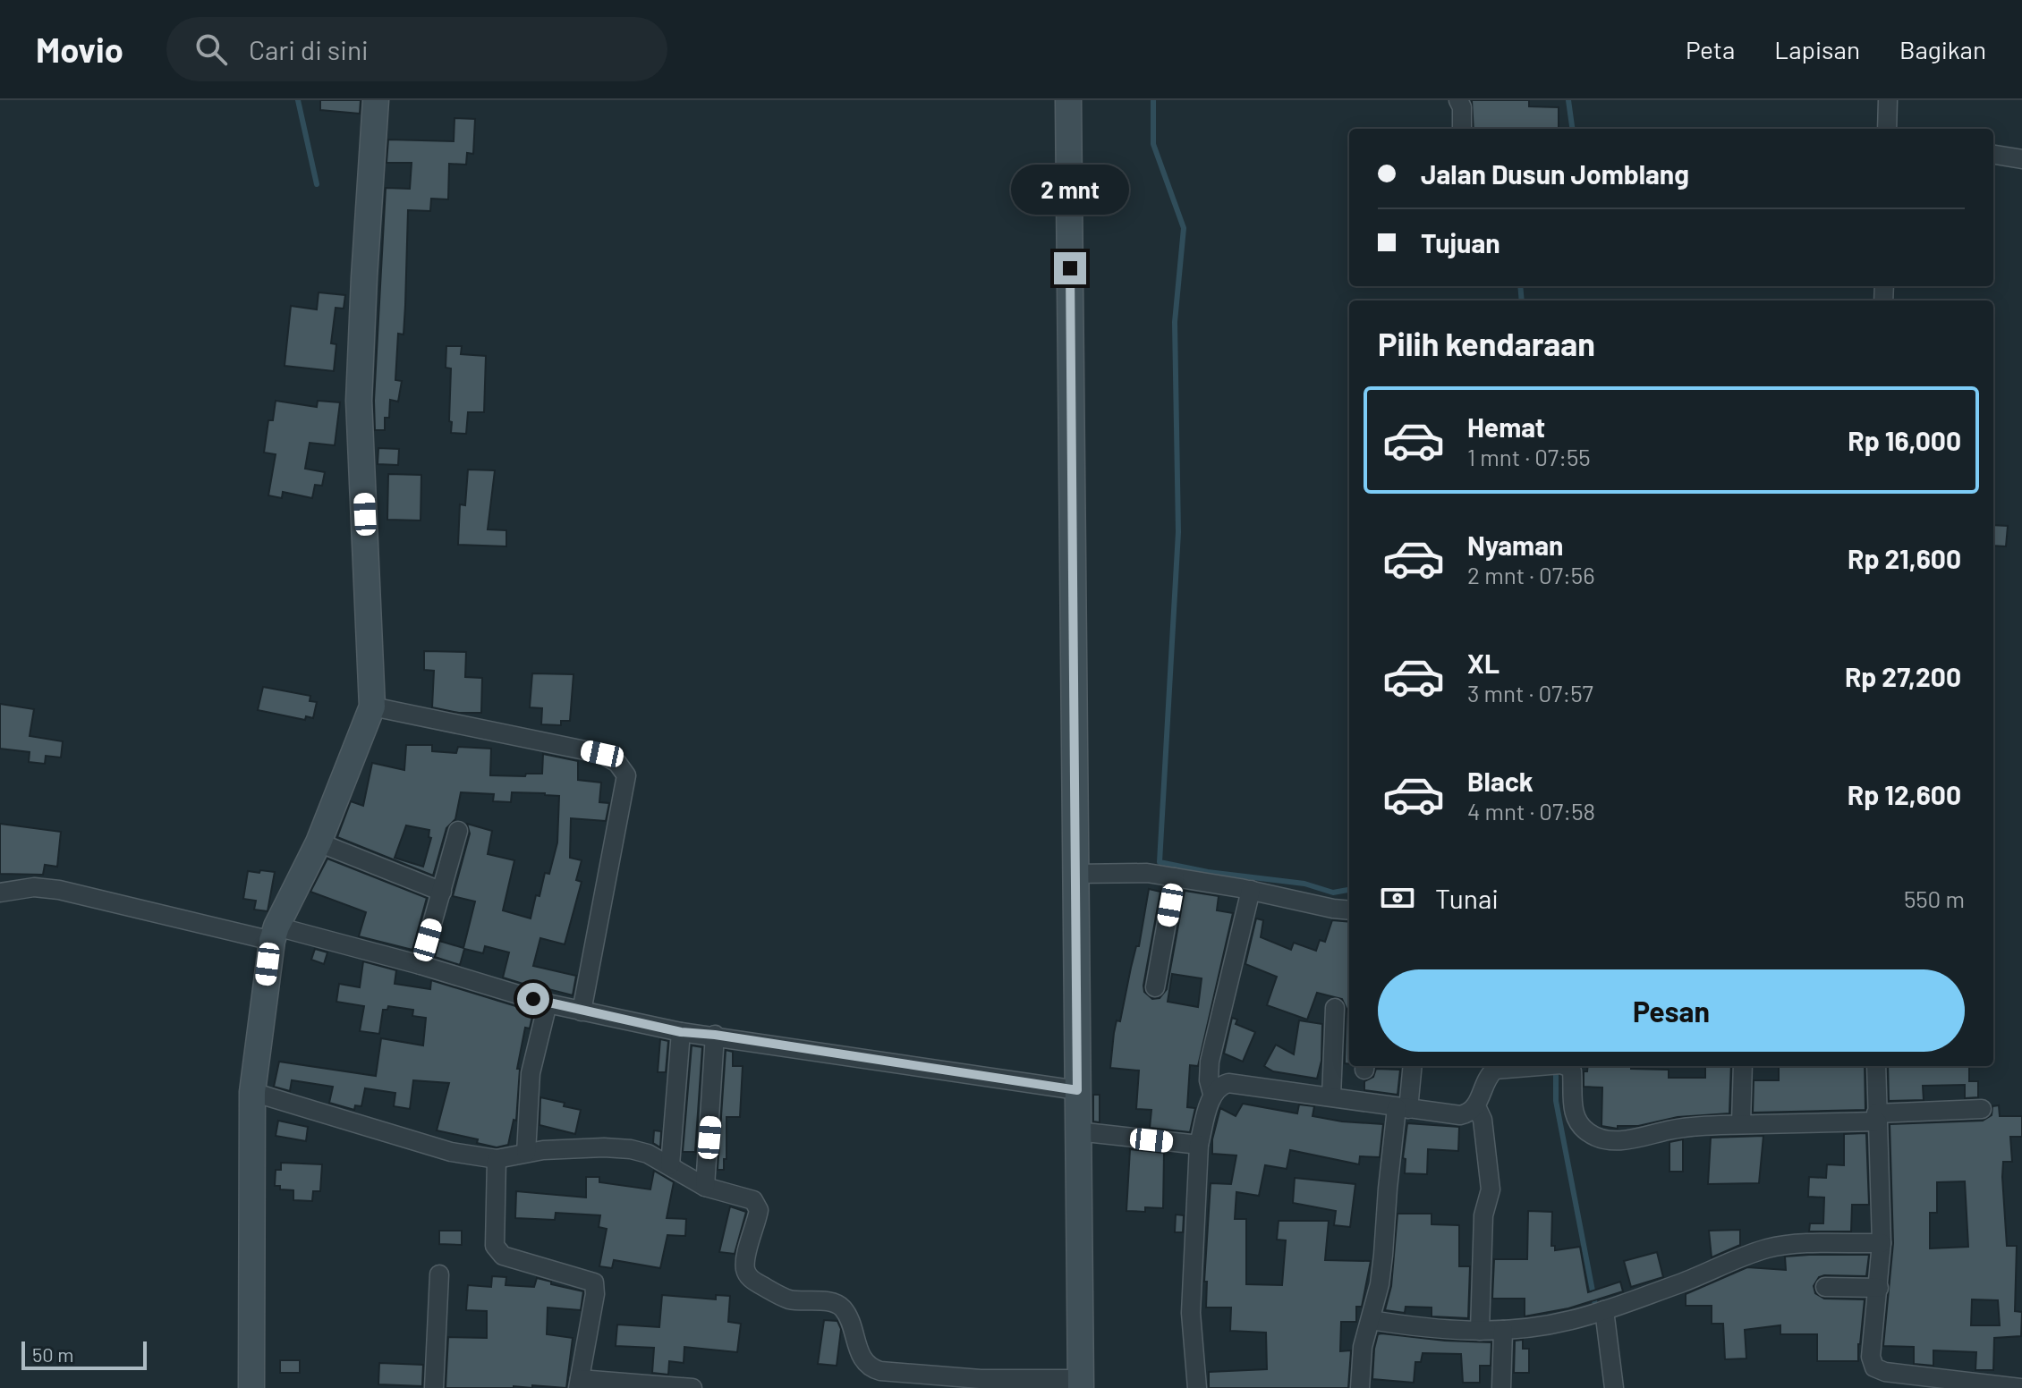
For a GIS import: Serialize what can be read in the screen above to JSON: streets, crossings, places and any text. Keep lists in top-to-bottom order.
{
  "scale_bar": "50 m",
  "page": {
    "header": "Movio",
    "search": "Cari di sini",
    "nav": ["Peta", "Lapisan", "Bagikan"],
    "banner": ["Jalan Dusun Jomblang", "Tujuan"],
    "bubble": "2 mnt",
    "heading": "Pilih kendaraan",
    "list": [
      {
        "name": "Hemat",
        "note": "1 mnt · 07:55",
        "value": "Rp 16,000"
      },
      {
        "name": "Nyaman",
        "note": "2 mnt · 07:56",
        "value": "Rp 21,600"
      },
      {
        "name": "XL",
        "note": "3 mnt · 07:57",
        "value": "Rp 27,200"
      },
      {
        "name": "Black",
        "note": "4 mnt · 07:58",
        "value": "Rp 12,600"
      }
    ],
    "pay": ["Tunai", "550 m"],
    "buttons": "Pesan",
    "scale": "50 m"
  }
}
